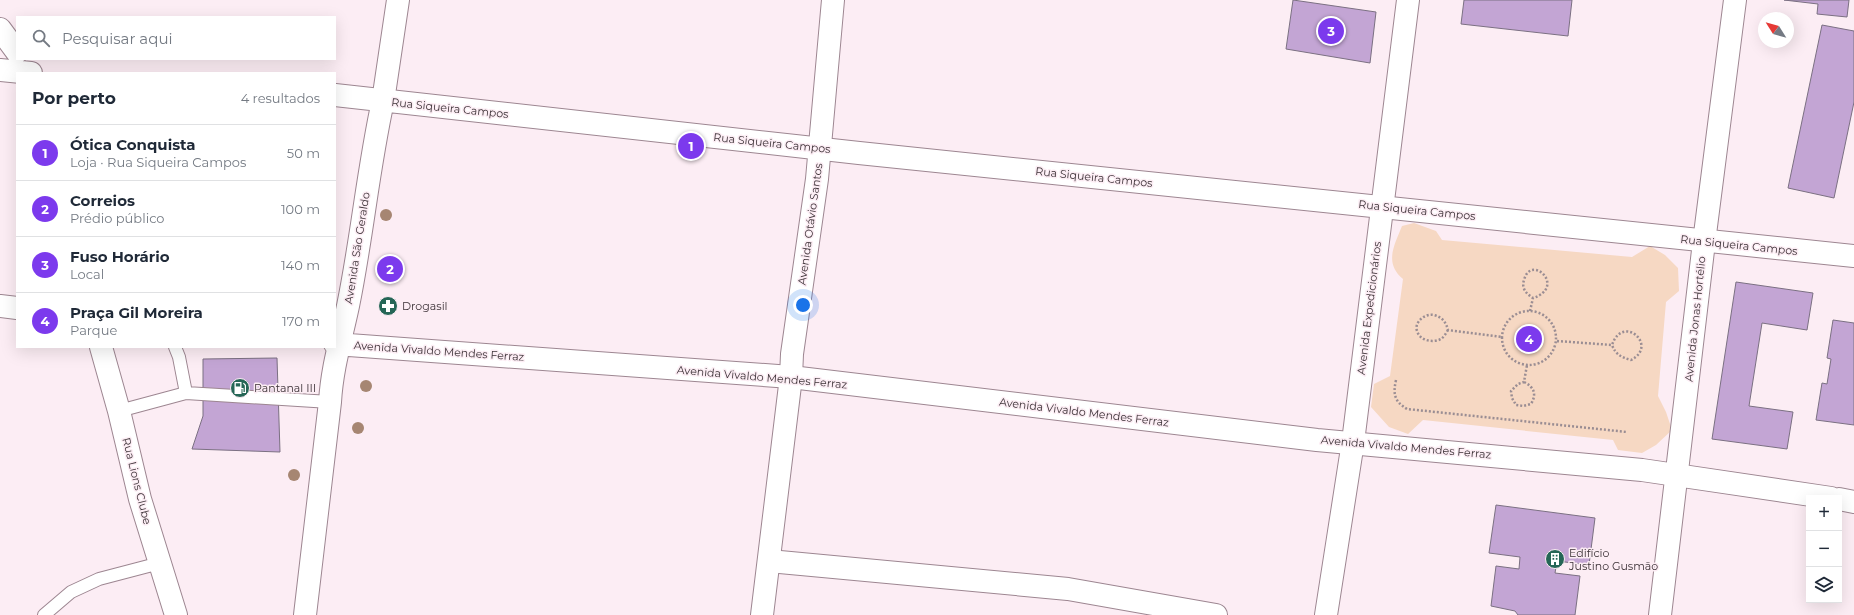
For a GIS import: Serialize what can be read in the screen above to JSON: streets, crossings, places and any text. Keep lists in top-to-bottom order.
{
  "streets": {
    "main road": [
      "Rua Siqueira Campos",
      "Avenida Otávio Santos",
      "Avenida São Geraldo",
      "Avenida Expedicionários",
      "Avenida Jonas Hortélio",
      "Avenida Vivaldo Mendes Ferraz",
      "Rua Lions Clube"
    ]
  },
  "crossings": [
    ["Rua Siqueira Campos", "Avenida Otávio Santos"],
    ["Rua Siqueira Campos", "Avenida São Geraldo"],
    ["Rua Siqueira Campos", "Avenida Expedicionários"],
    ["Rua Siqueira Campos", "Avenida Jonas Hortélio"],
    ["Avenida Otávio Santos", "Avenida Vivaldo Mendes Ferraz"],
    ["Avenida São Geraldo", "Avenida Vivaldo Mendes Ferraz"],
    ["Avenida Expedicionários", "Avenida Vivaldo Mendes Ferraz"],
    ["Avenida Jonas Hortélio", "Avenida Vivaldo Mendes Ferraz"]
  ],
  "places": {
    "pharmacy": ["Drogasil"],
    "fuel station": ["Pantanal III"],
    "building": ["Edifício Justino Gusmão"]
  },
  "north": "top left",
  "page": {
    "pins": [
      "3",
      "1",
      "2",
      "4"
    ],
    "search": "Pesquisar aqui",
    "heading": ["Por perto", "4 resultados"],
    "list": [
      {
        "mark": "1",
        "name": "Ótica Conquista",
        "note": "Loja · Rua Siqueira Campos",
        "value": "50 m"
      },
      {
        "mark": "2",
        "name": "Correios",
        "note": "Prédio público",
        "value": "100 m"
      },
      {
        "mark": "3",
        "name": "Fuso Horário",
        "note": "Local",
        "value": "140 m"
      },
      {
        "mark": "4",
        "name": "Praça Gil Moreira",
        "note": "Parque",
        "value": "170 m"
      }
    ],
    "map_buttons": ["+", "−"]
  }
}
